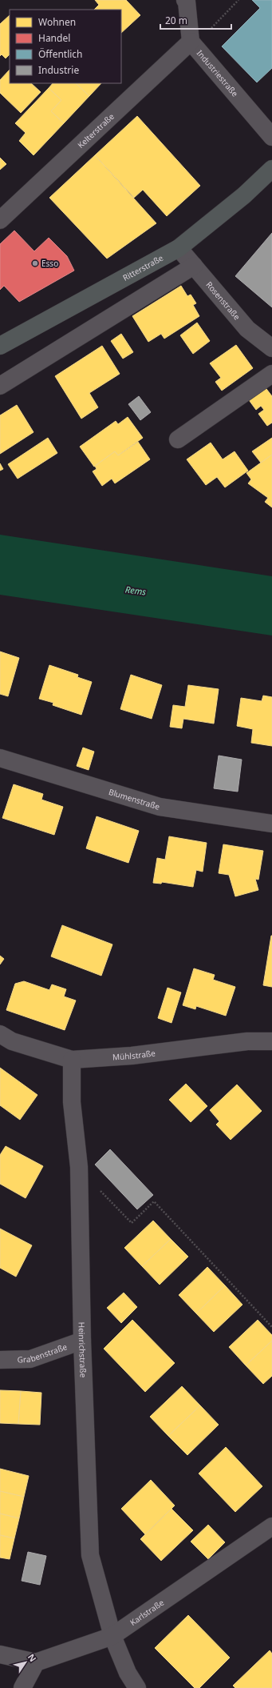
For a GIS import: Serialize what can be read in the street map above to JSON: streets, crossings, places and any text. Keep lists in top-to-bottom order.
{
  "streets": {
    "main road": ["Ritterstraße"],
    "street": [
      "Industriestraße",
      "Kelterstraße",
      "Rosenstraße",
      "Blumenstraße",
      "Mühlstraße",
      "Heinrichstraße",
      "Grabenstraße",
      "Karlstraße"
    ]
  },
  "crossings": [
    ["Industriestraße", "Kelterstraße"],
    ["Ritterstraße", "Rosenstraße"],
    ["Mühlstraße", "Heinrichstraße"],
    ["Heinrichstraße", "Grabenstraße"],
    ["Heinrichstraße", "Karlstraße"]
  ],
  "water": ["Rems"],
  "places": ["Esso"],
  "legend": [
    "Wohnen",
    "Handel",
    "Öffentlich",
    "Industrie"
  ],
  "scale_bar": "20 m",
  "north": "top right"
}
